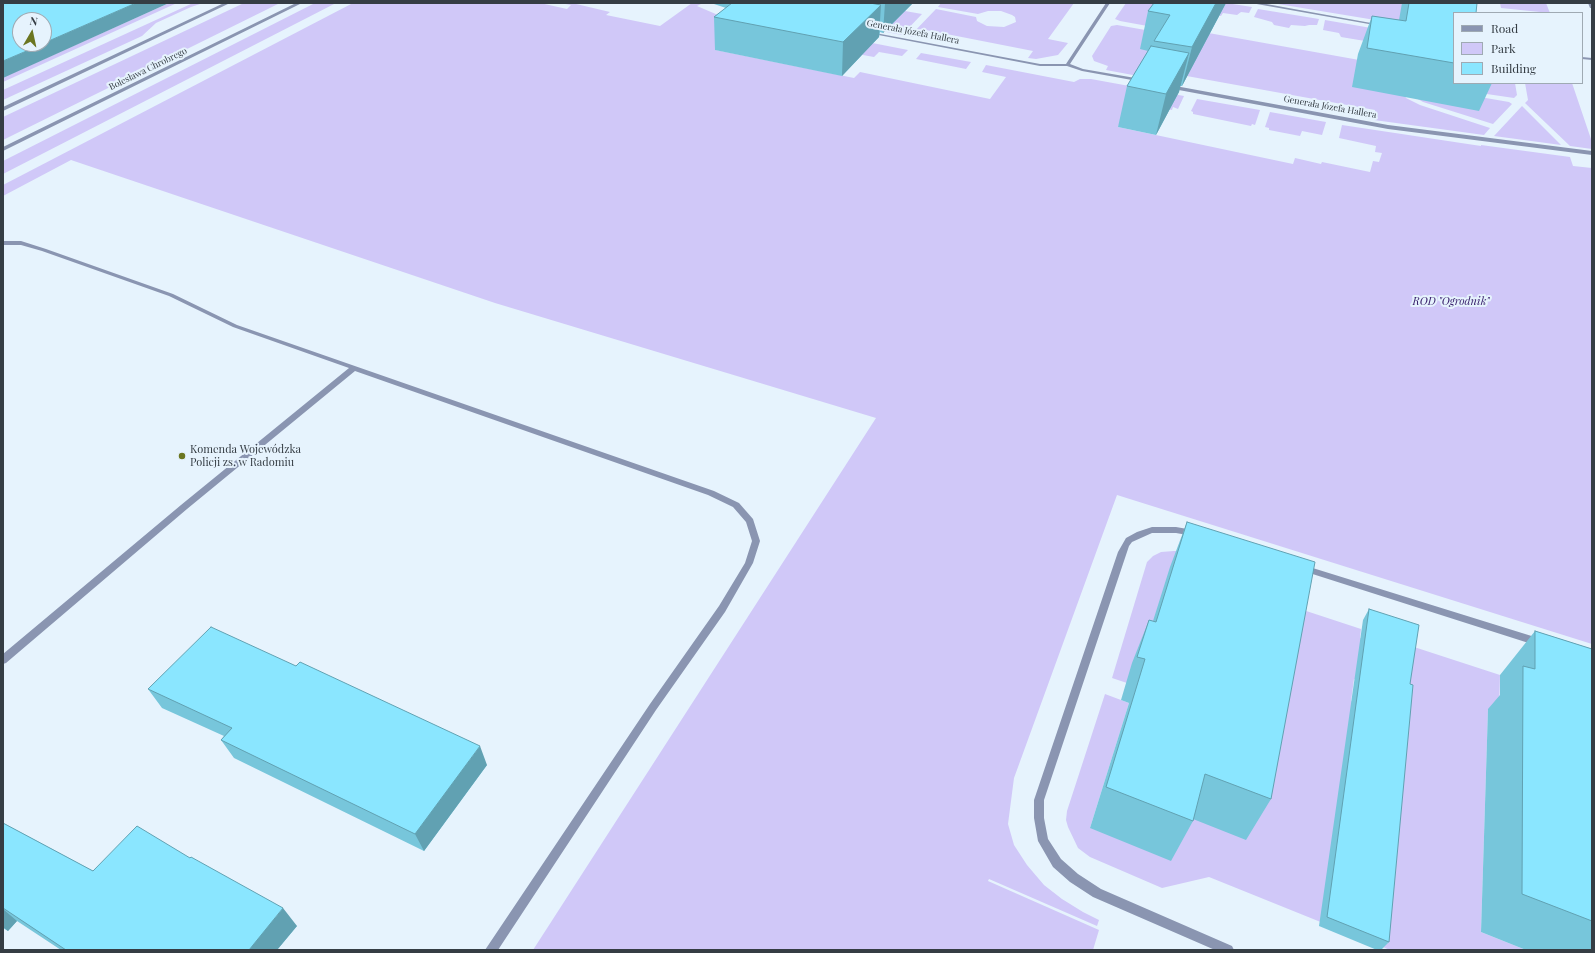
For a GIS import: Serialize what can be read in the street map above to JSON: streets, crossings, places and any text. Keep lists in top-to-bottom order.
{
  "streets": {
    "street": ["Generała Józefa Hallera", "Bolesława Chrobrego"]
  },
  "parks": ["ROD \"Ogrodnik\""],
  "places": ["Komenda Wojewódzka Policji zs. w Radomiu"],
  "legend": ["Road", "Park", "Building"],
  "north": "top"
}
